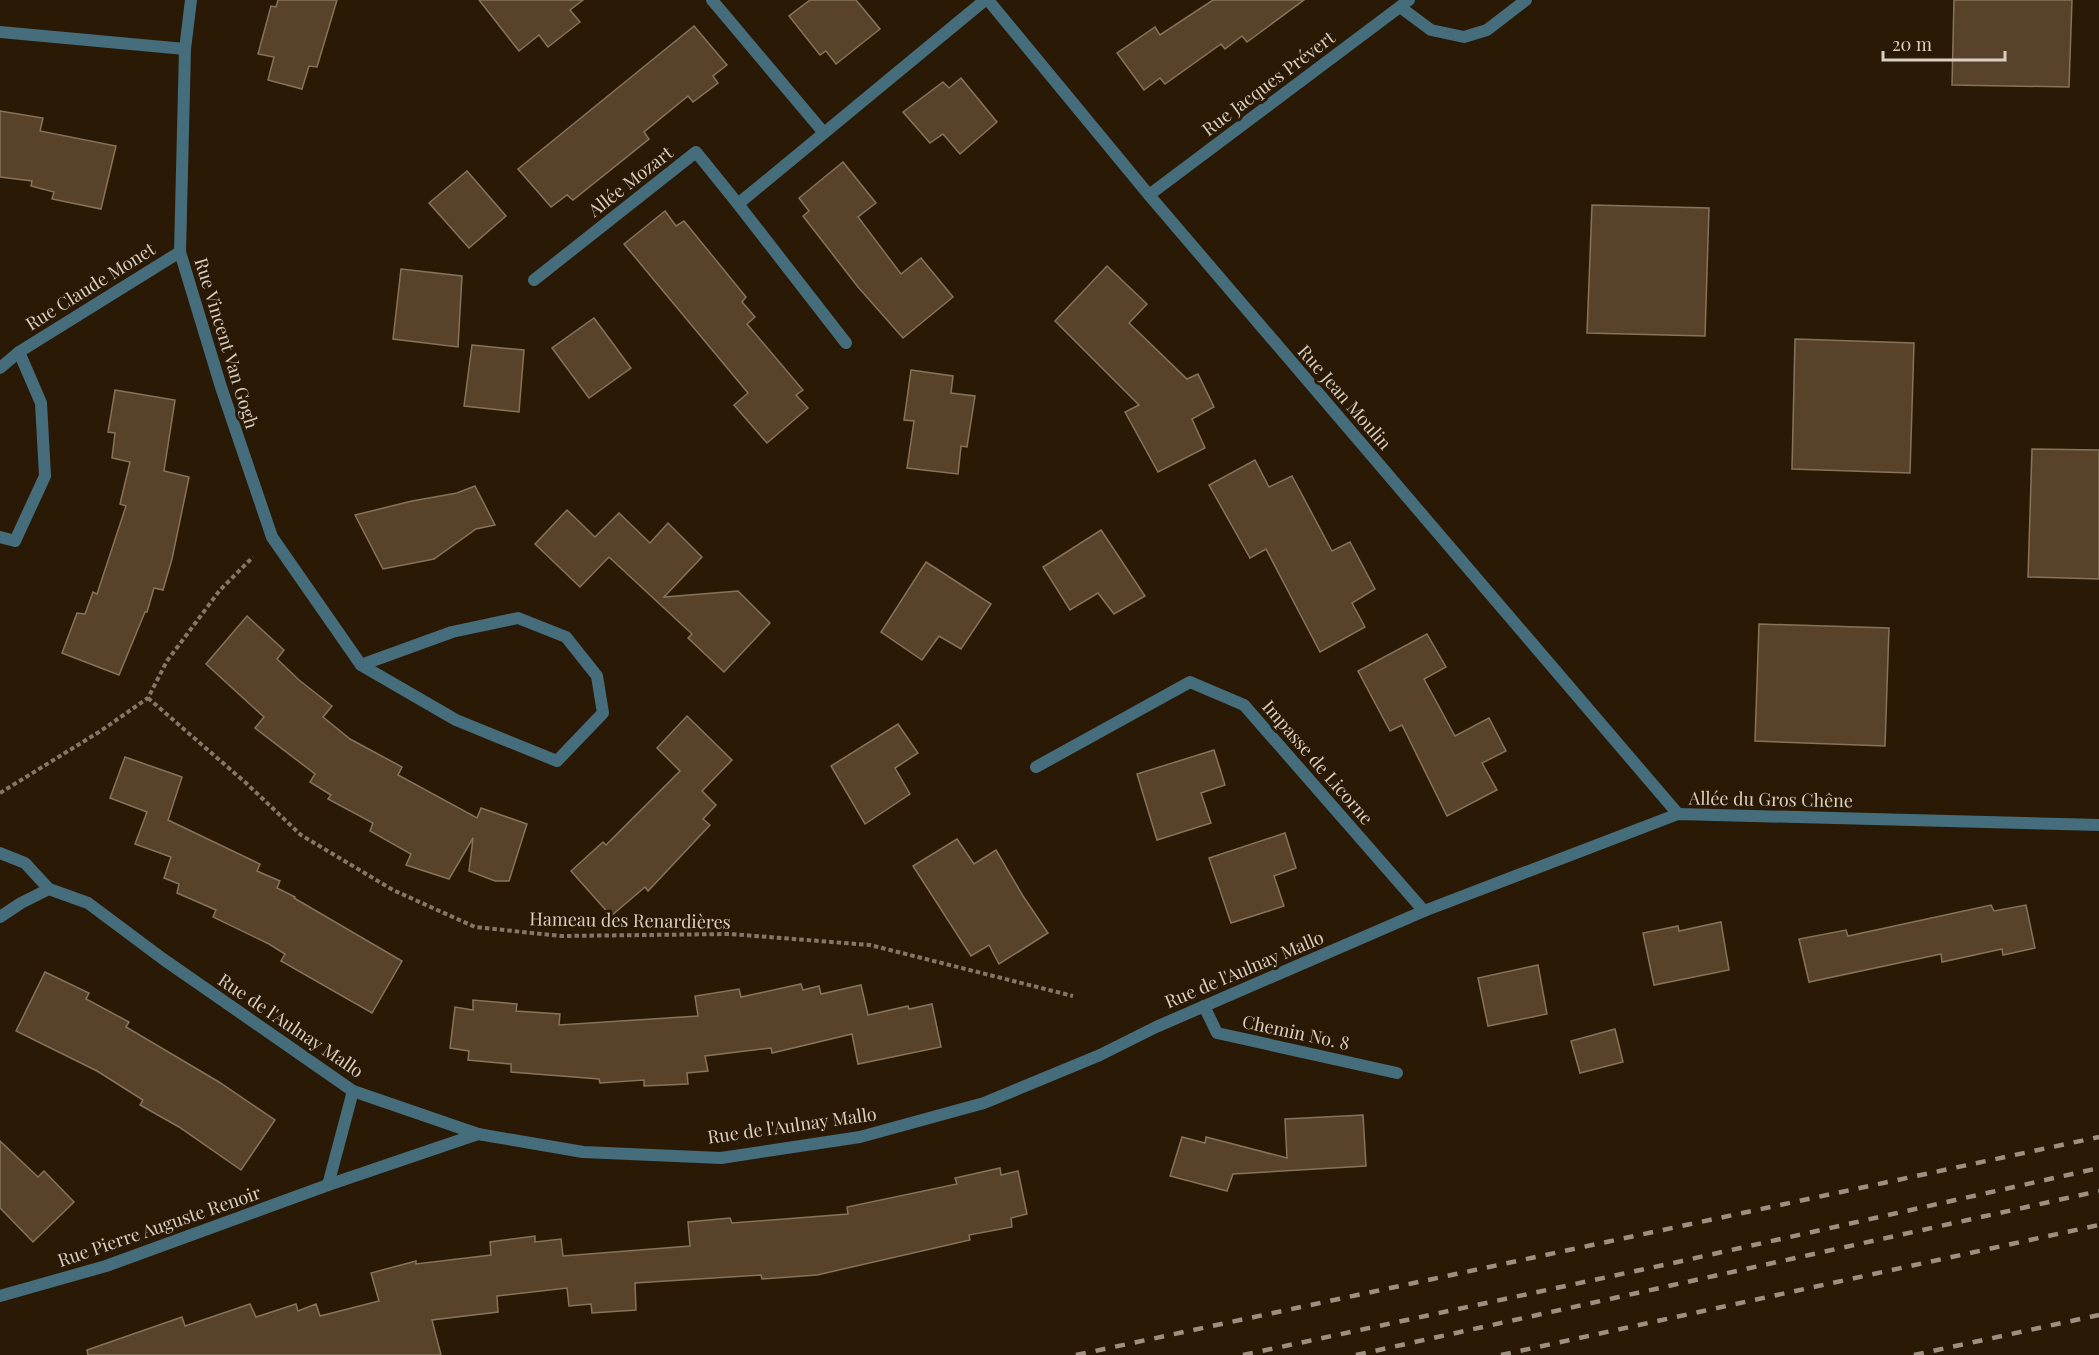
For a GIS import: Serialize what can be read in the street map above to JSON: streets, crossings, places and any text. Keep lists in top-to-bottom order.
{
  "streets": {
    "street": [
      "Rue Jacques Prévert",
      "Allée Mozart",
      "Rue Claude Monet",
      "Rue Vincent Van Gogh",
      "Rue Jean Moulin",
      "Impasse de Licorne",
      "Allée du Gros Chêne",
      "Rue de l'Aulnay Mallo",
      "Chemin No. 8",
      "Rue Pierre Auguste Renoir"
    ],
    "path": ["Hameau des Renardières"]
  },
  "crossings": [
    ["Rue Jacques Prévert", "Rue Jean Moulin"],
    ["Rue Claude Monet", "Rue Vincent Van Gogh"],
    ["Rue Jean Moulin", "Allée du Gros Chêne"],
    ["Impasse de Licorne", "Allée du Gros Chêne"],
    ["Impasse de Licorne", "Rue de l'Aulnay Mallo"],
    ["Allée du Gros Chêne", "Rue de l'Aulnay Mallo"],
    ["Rue de l'Aulnay Mallo", "Chemin No. 8"],
    ["Rue de l'Aulnay Mallo", "Rue Pierre Auguste Renoir"]
  ],
  "scale_bar": "20 m"
}
